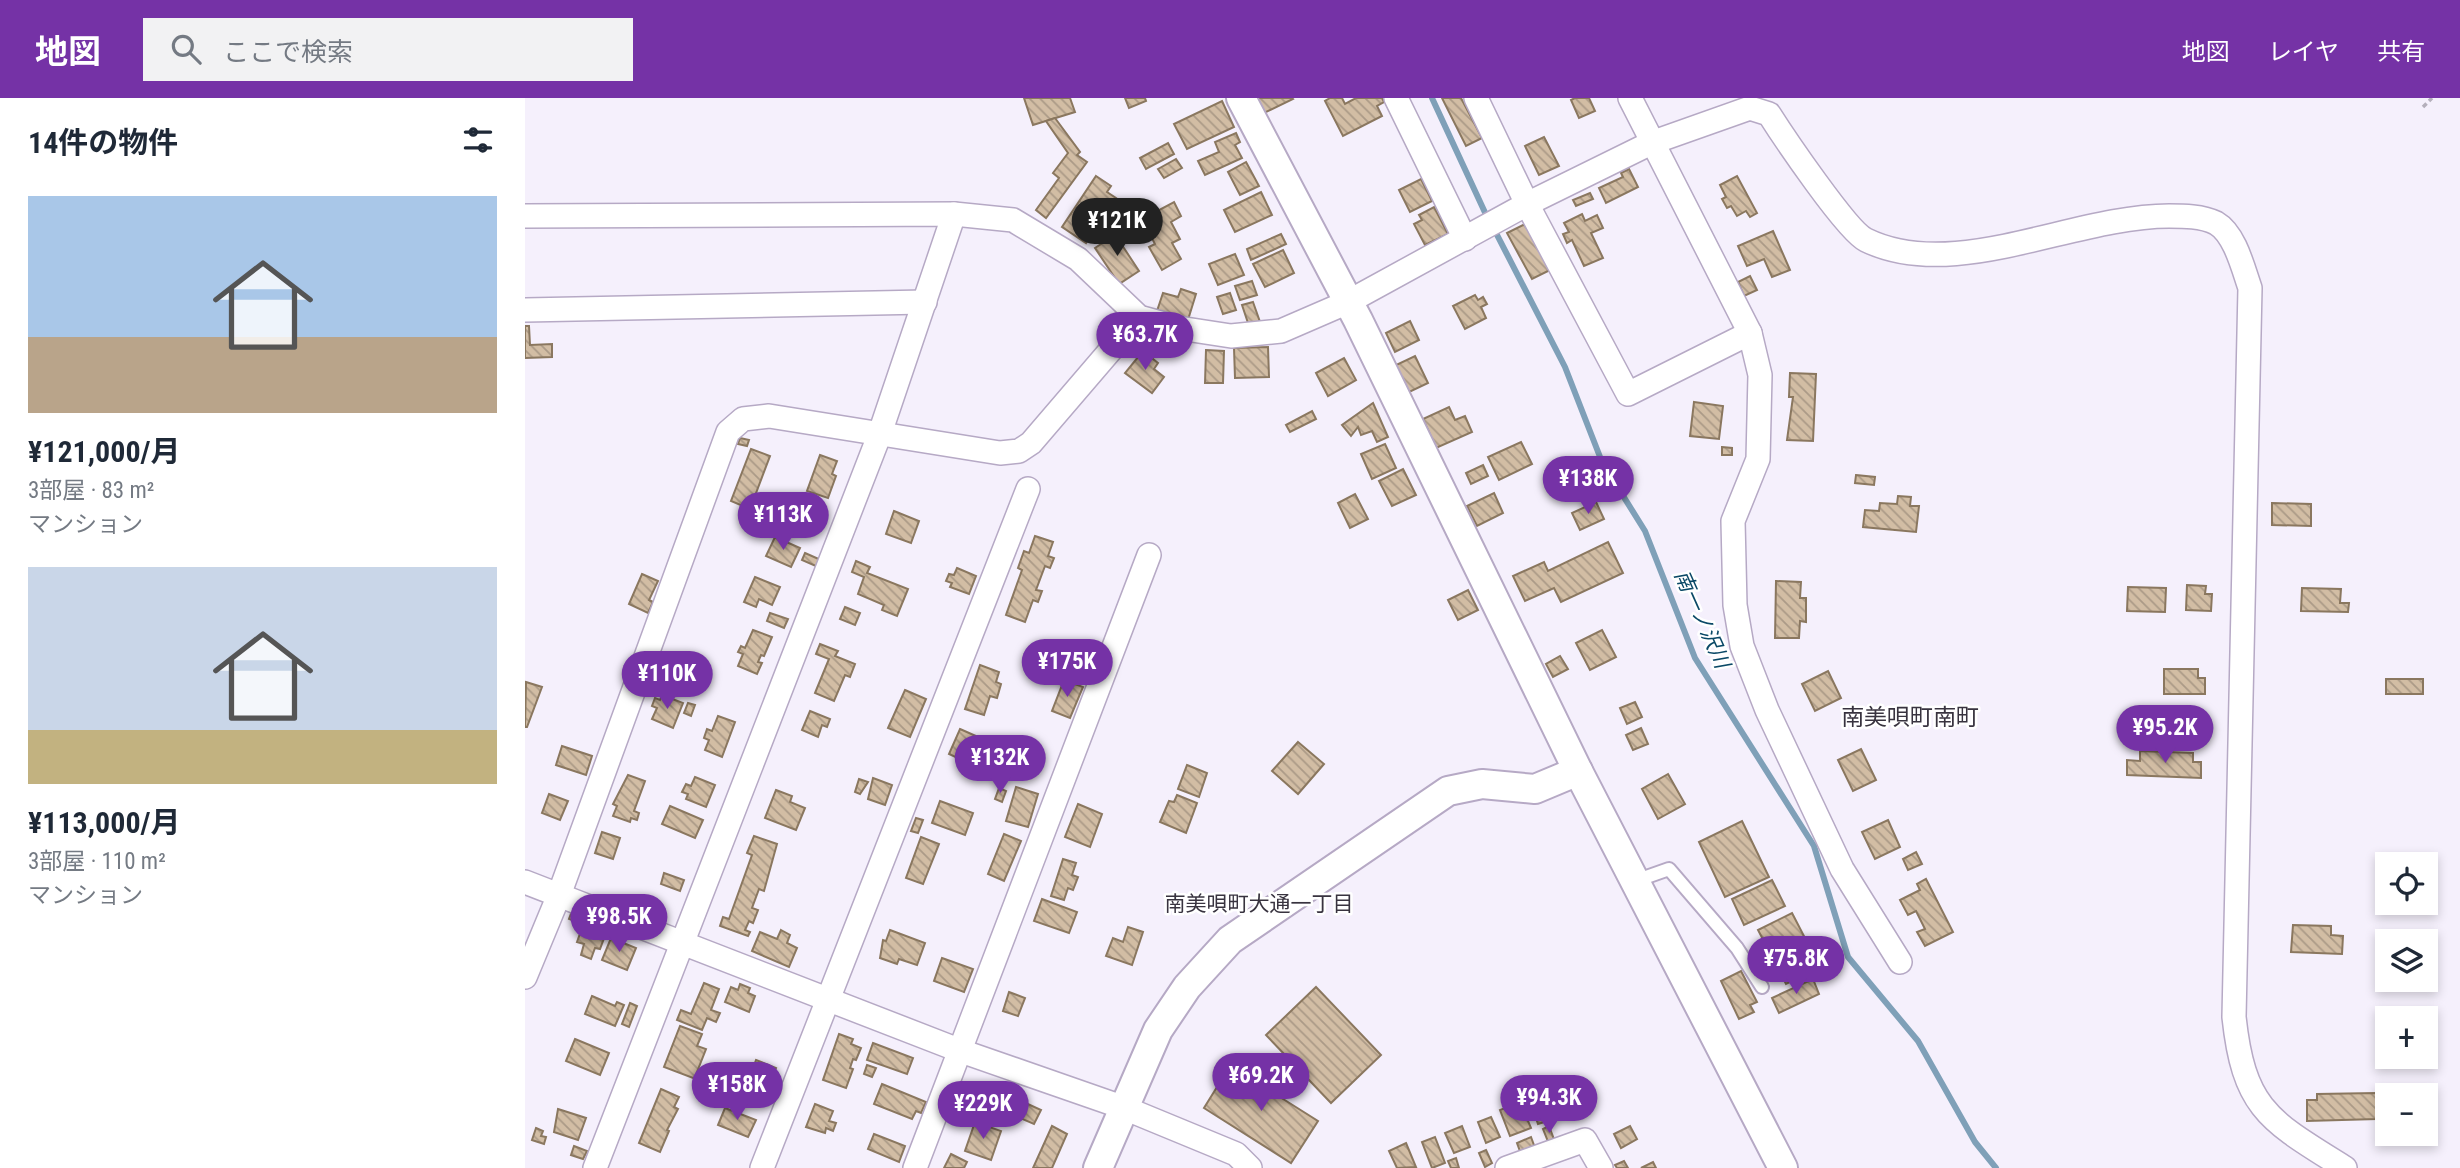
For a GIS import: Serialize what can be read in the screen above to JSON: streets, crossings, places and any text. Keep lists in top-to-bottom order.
{
  "districts": ["南美唄町南町", "南美唄町大通一丁目"],
  "water": ["南一ノ沢川"],
  "page": {
    "header": "地図",
    "search": "ここで検索",
    "nav": ["地図", "レイヤ", "共有"],
    "heading": "14件の物件",
    "list": [
      {
        "name": "¥121,000/月",
        "note": "3部屋 · 83 m² · マンション"
      },
      {
        "name": "¥113,000/月",
        "note": "3部屋 · 110 m² · マンション"
      }
    ],
    "price": [
      "¥121K",
      "¥63.7K",
      "¥138K",
      "¥113K",
      "¥175K",
      "¥110K",
      "¥95.2K",
      "¥132K",
      "¥98.5K",
      "¥75.8K",
      "¥69.2K",
      "¥158K",
      "¥94.3K",
      "¥229K"
    ],
    "map_buttons": ["+", "−"]
  }
}
